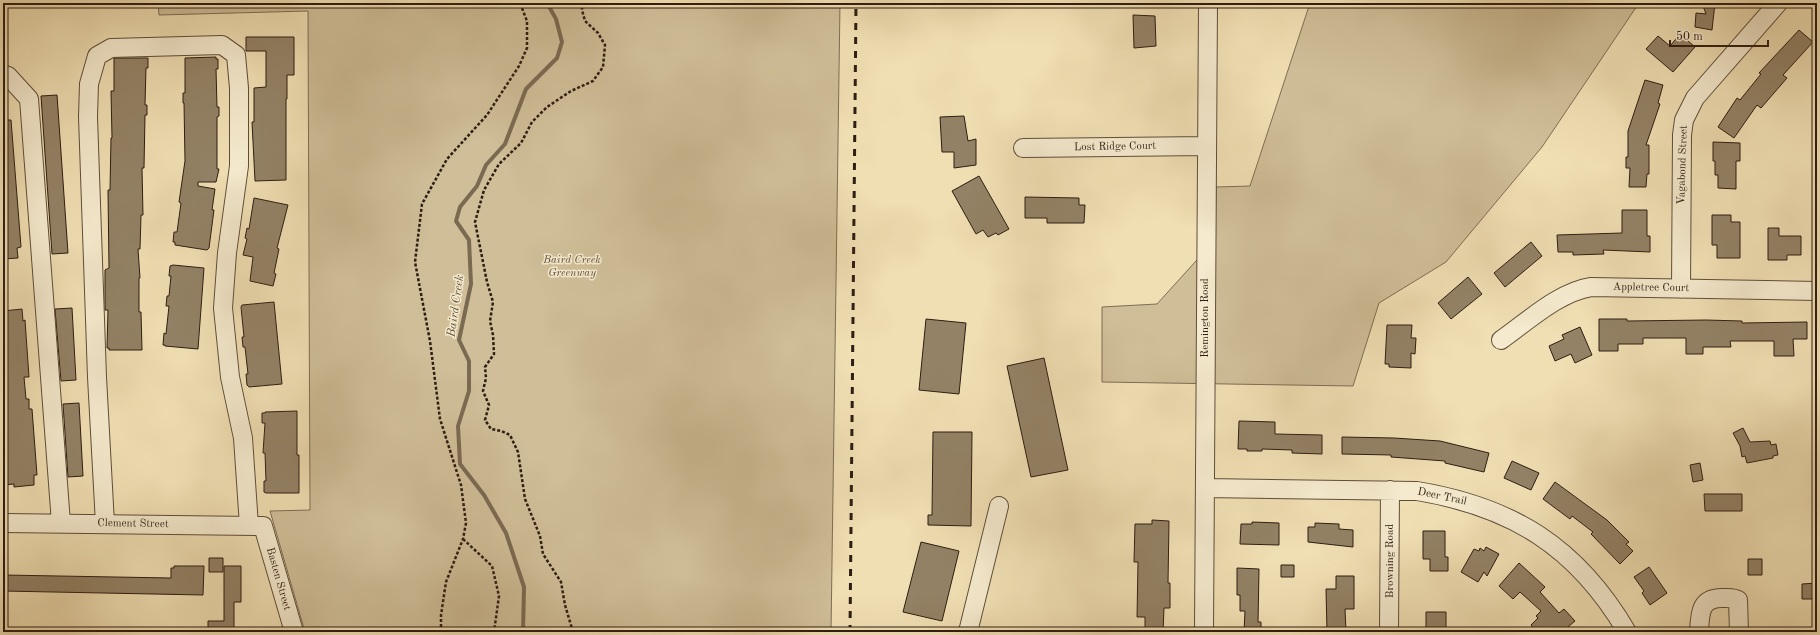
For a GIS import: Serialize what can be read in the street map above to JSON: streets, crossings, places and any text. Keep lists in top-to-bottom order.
{
  "streets": {
    "street": [
      "Lost Ridge Court",
      "Vagabond Street",
      "Appletree Court",
      "Remington Road",
      "Deer Trail",
      "Clement Street",
      "Browning Road",
      "Basten Street"
    ]
  },
  "crossings": [
    ["Lost Ridge Court", "Remington Road"],
    ["Vagabond Street", "Appletree Court"],
    ["Remington Road", "Deer Trail"],
    ["Deer Trail", "Browning Road"],
    ["Clement Street", "Basten Street"]
  ],
  "water": ["Baird Creek"],
  "parks": ["Baird Creek Greenway"],
  "scale_bar": "50 m"
}
